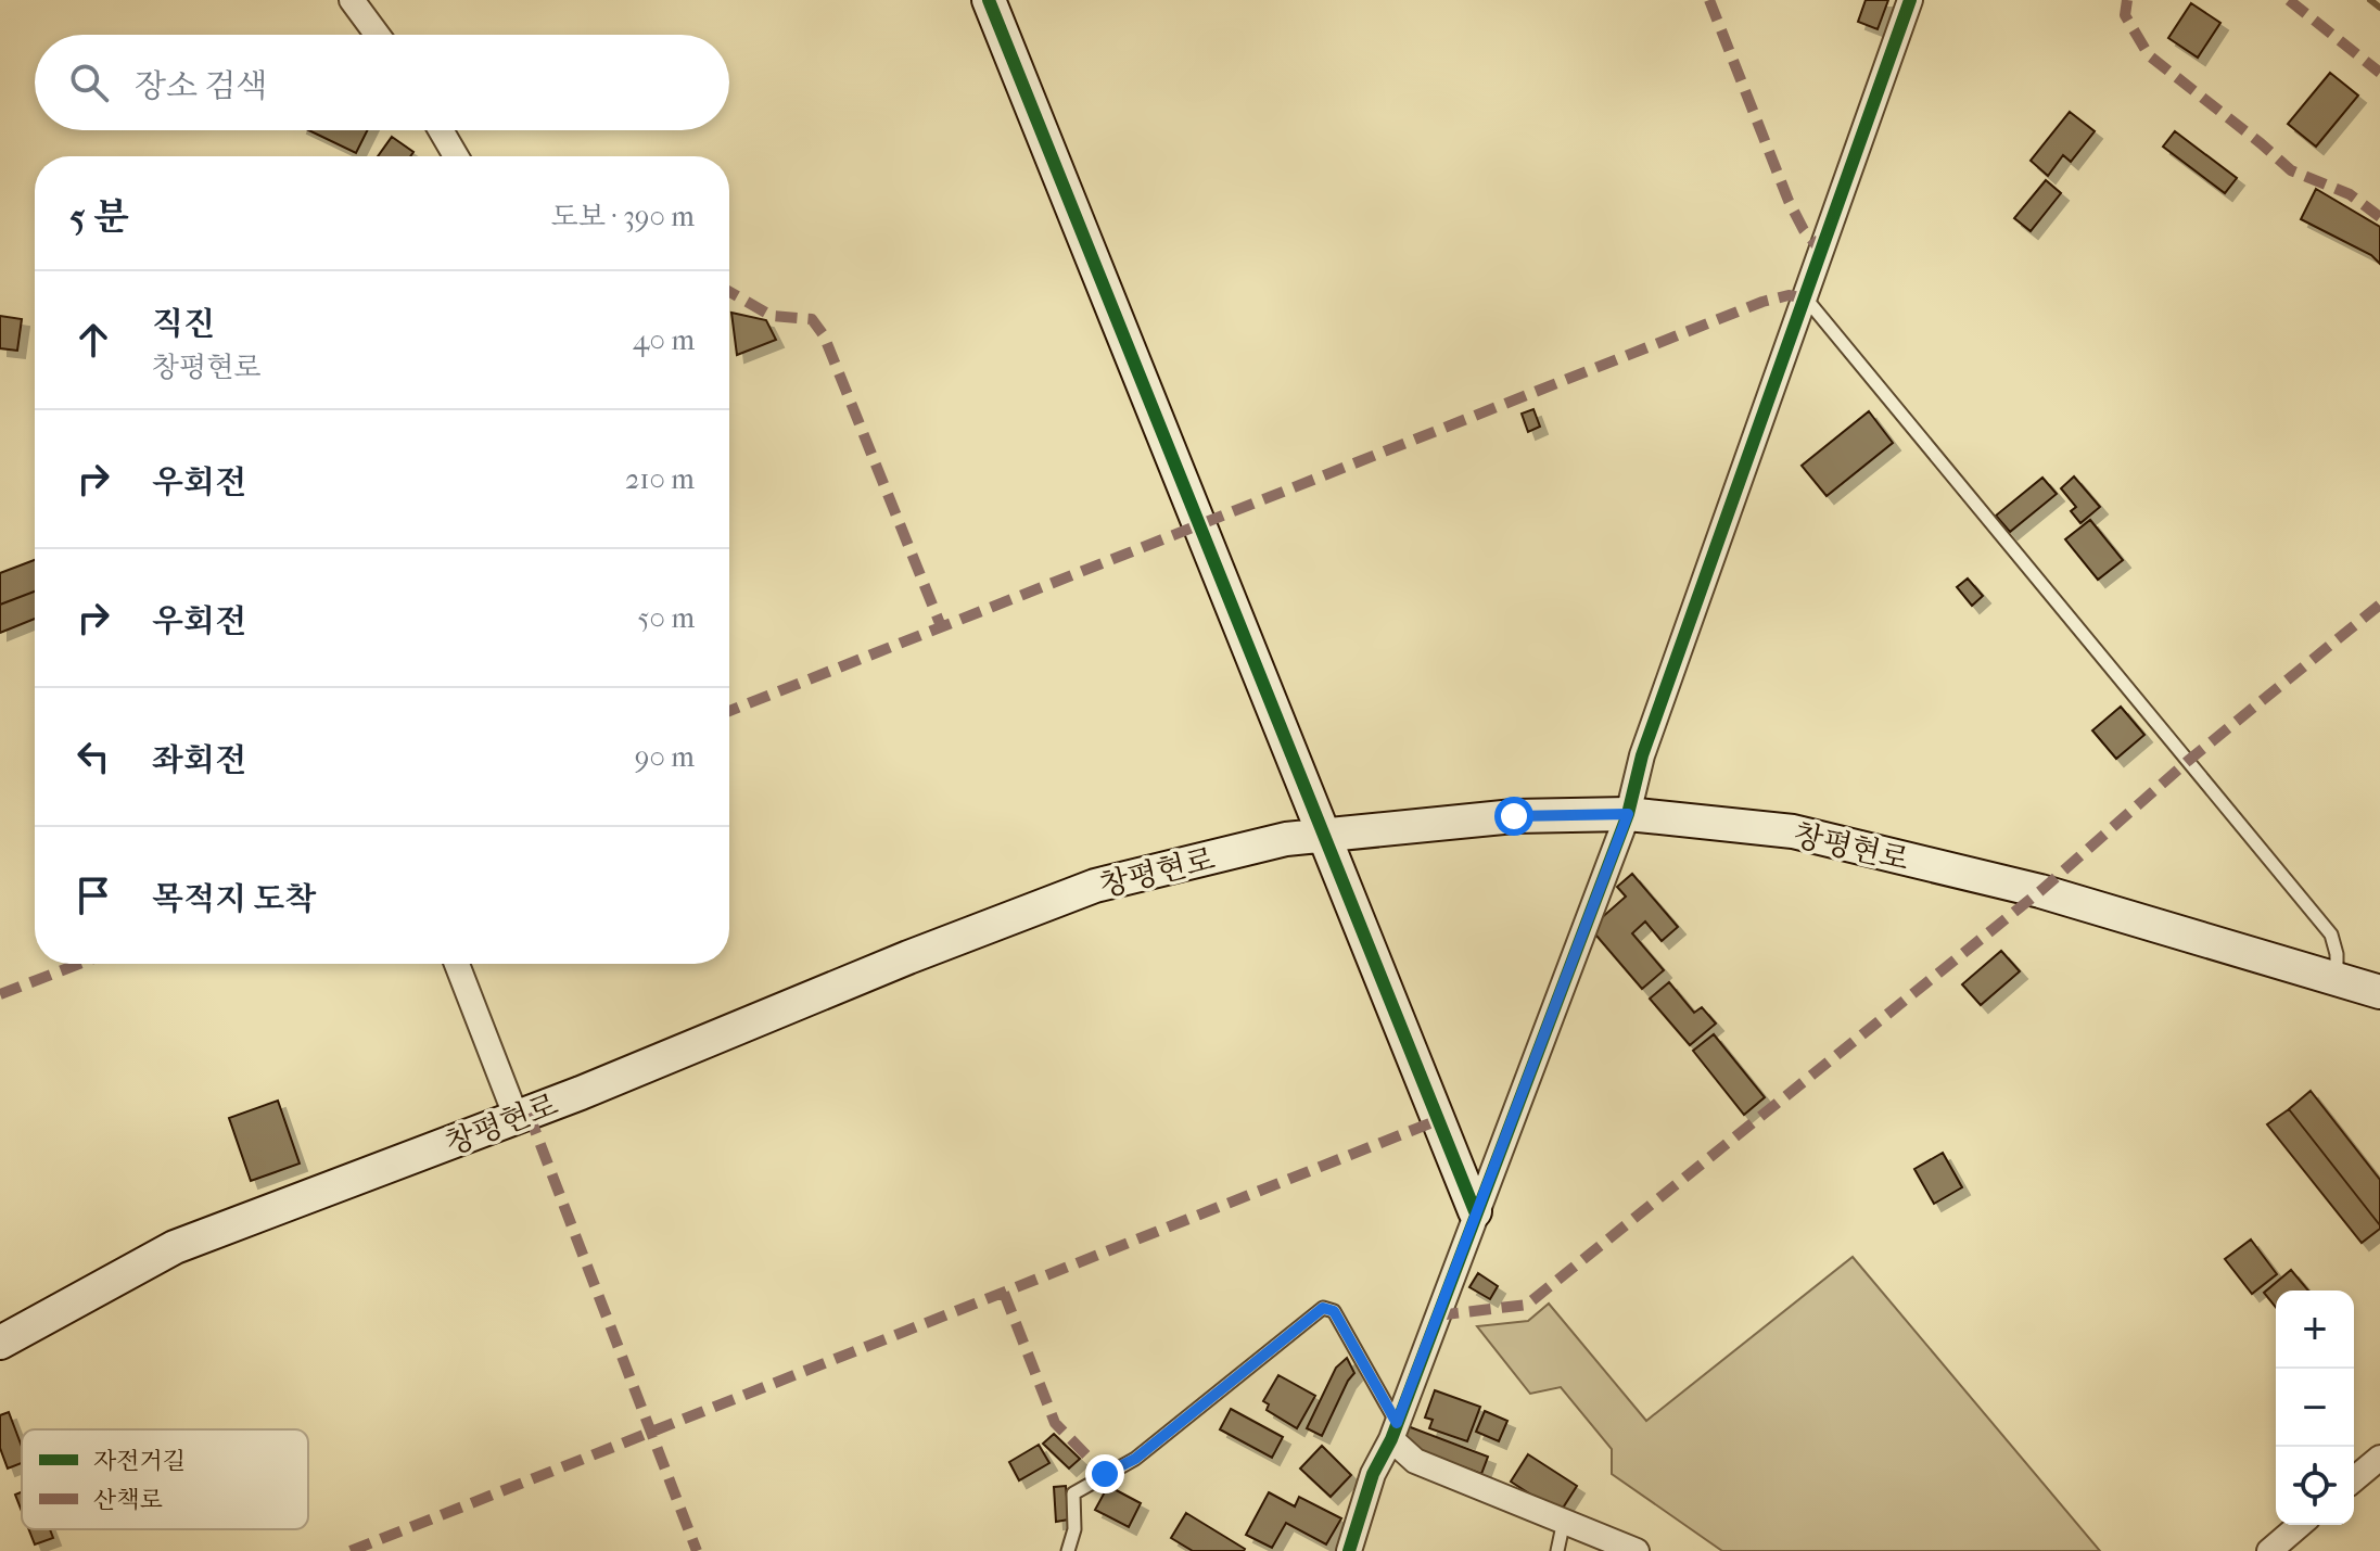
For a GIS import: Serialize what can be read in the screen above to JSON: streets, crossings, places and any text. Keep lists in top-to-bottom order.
{
  "streets": {
    "main road": ["창평현로"]
  },
  "legend": ["자전거길", "산책로"],
  "page": {
    "search": "장소 검색",
    "heading": ["5 분", "도보 · 390 m"],
    "list": [
      ["직진", "창평현로", "40 m"],
      ["우회전", "210 m"],
      ["우회전", "50 m"],
      ["좌회전", "90 m"],
      "목적지 도착"
    ],
    "map_buttons": ["+", "−"]
  }
}
